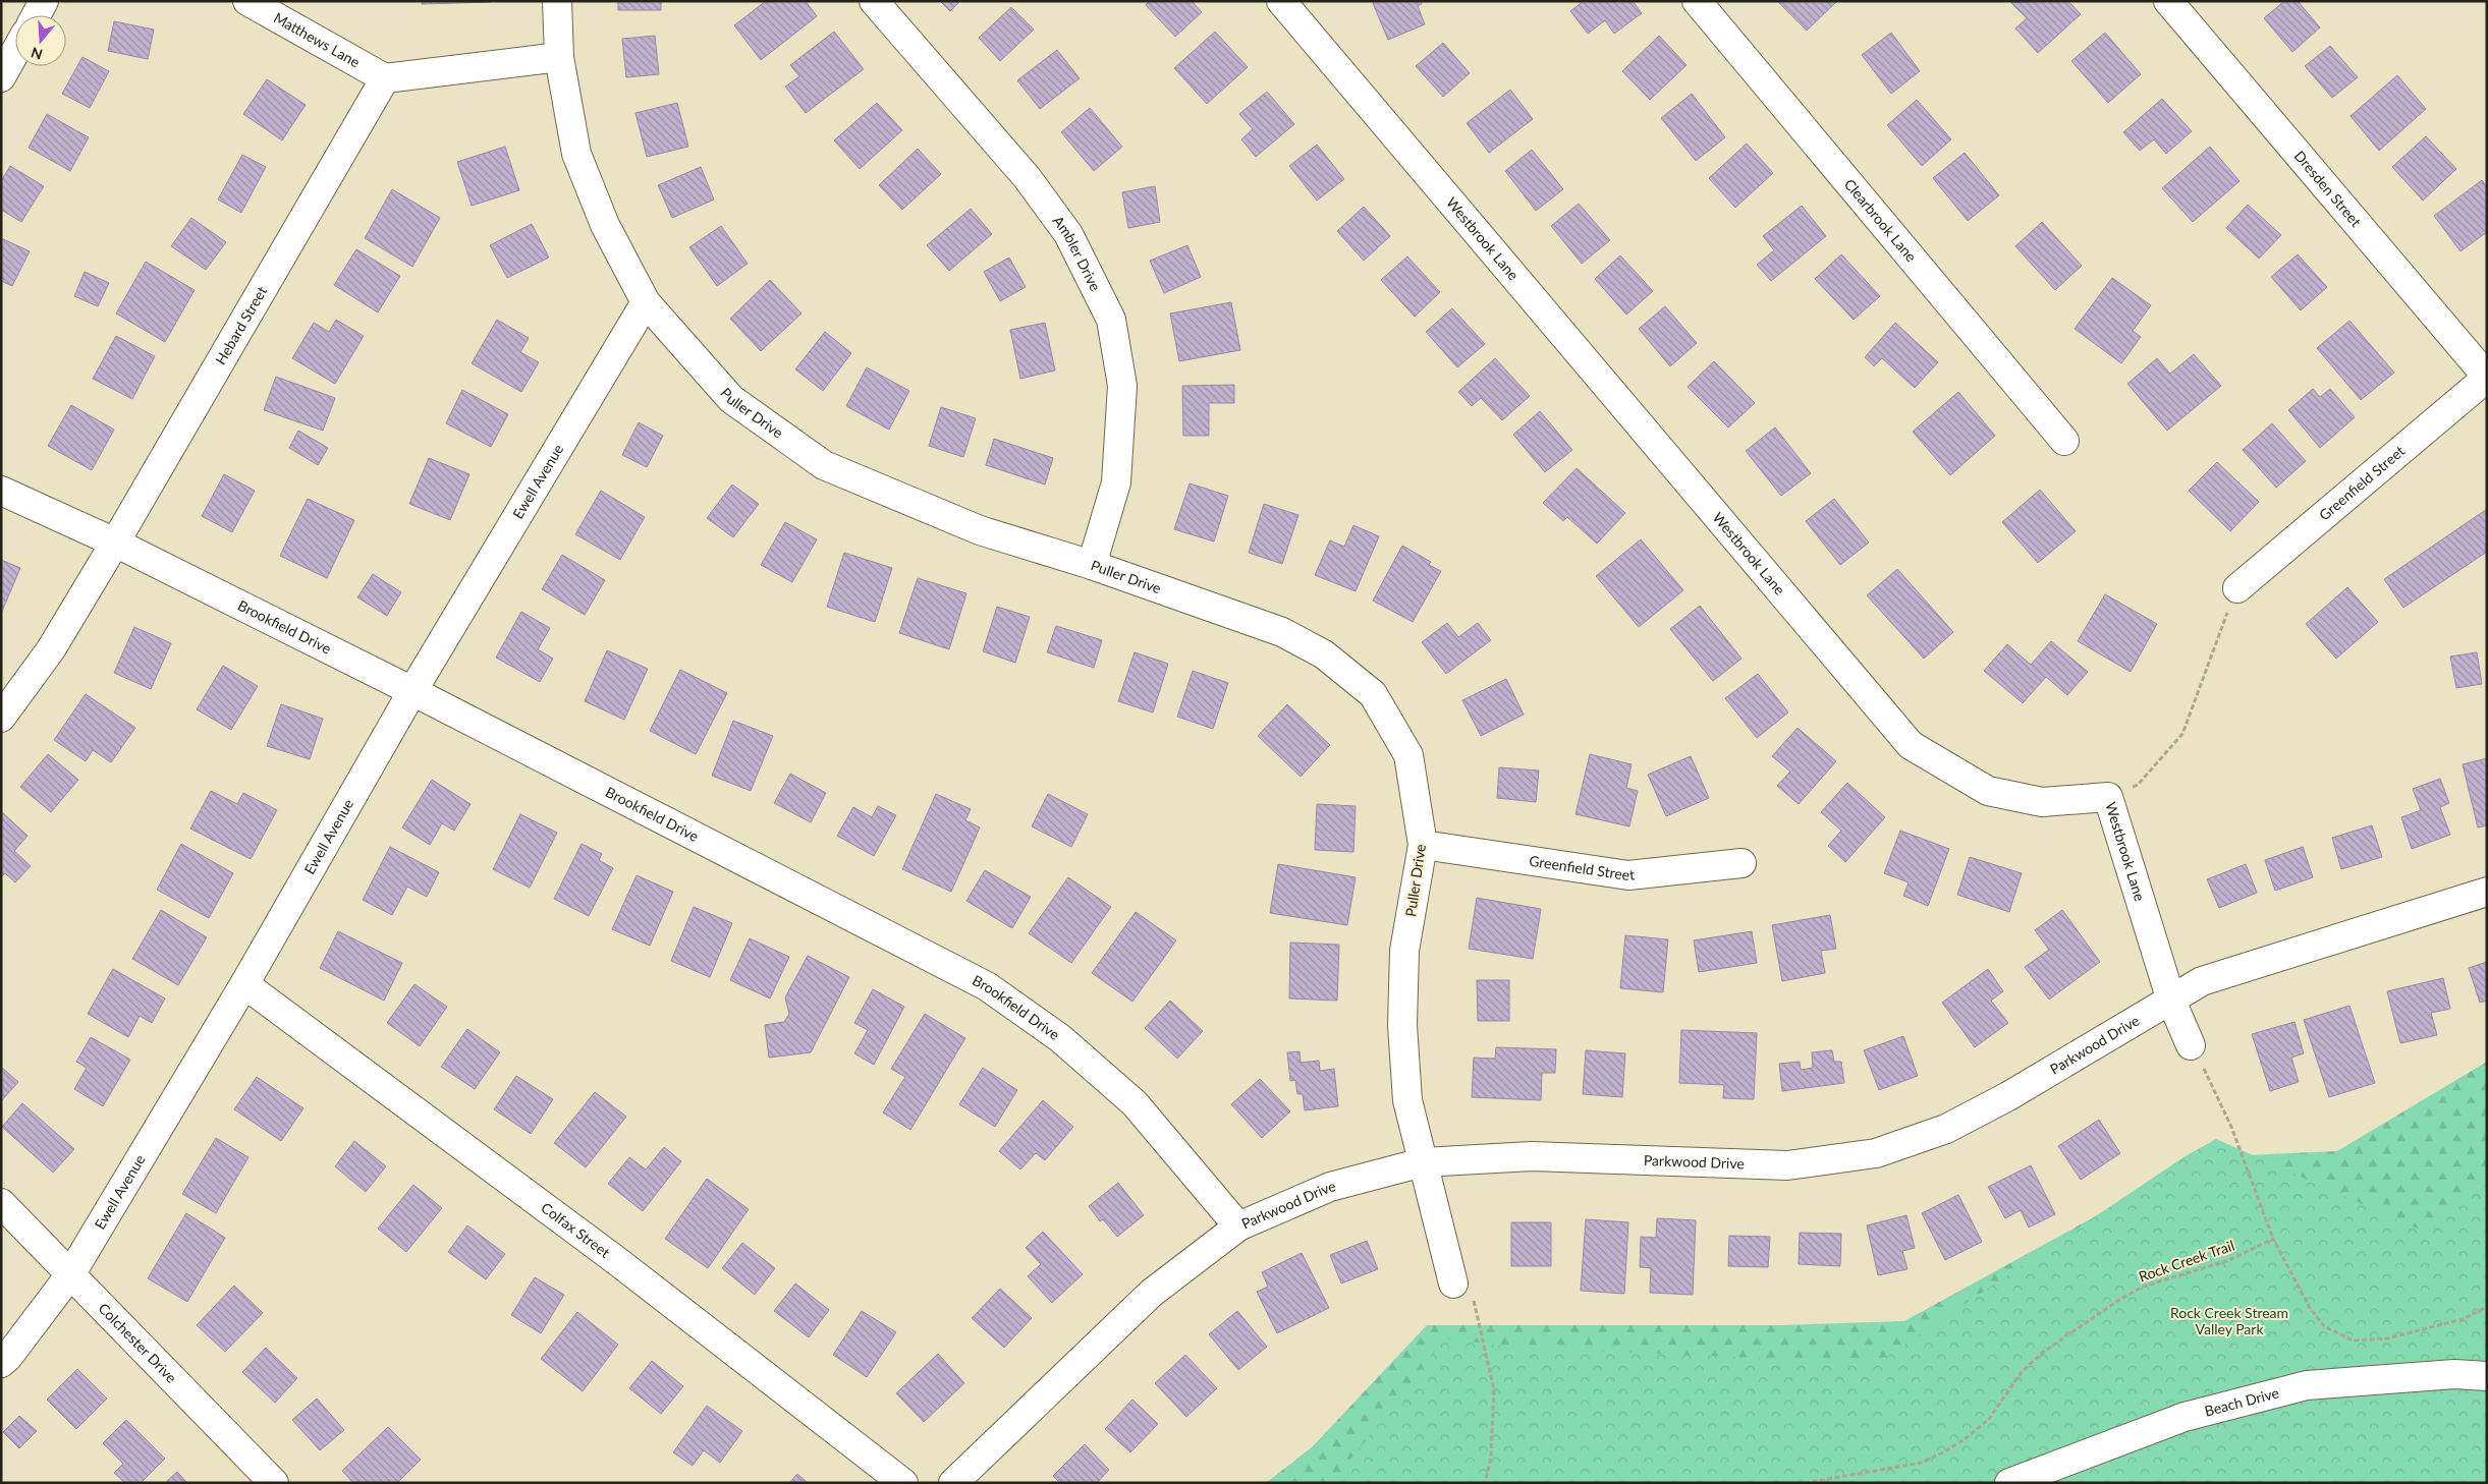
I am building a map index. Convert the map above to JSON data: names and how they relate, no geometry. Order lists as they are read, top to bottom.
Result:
{
  "streets": {
    "street": [
      "Matthews Lane",
      "Dresden Street",
      "Clearbrook Lane",
      "Westbrook Lane",
      "Ambler Drive",
      "Hebard Street",
      "Puller Drive",
      "Ewell Avenue",
      "Greenfield Street",
      "Brookfield Drive",
      "Parkwood Drive",
      "Colfax Street",
      "Colchester Drive",
      "Beach Drive"
    ],
    "path": ["Rock Creek Trail"]
  },
  "crossings": [
    ["Matthews Lane", "Hebard Street"],
    ["Dresden Street", "Greenfield Street"],
    ["Westbrook Lane", "Parkwood Drive"],
    ["Ambler Drive", "Puller Drive"],
    ["Hebard Street", "Brookfield Drive"],
    ["Puller Drive", "Ewell Avenue"],
    ["Puller Drive", "Greenfield Street"],
    ["Puller Drive", "Parkwood Drive"],
    ["Ewell Avenue", "Brookfield Drive"],
    ["Ewell Avenue", "Colfax Street"],
    ["Ewell Avenue", "Colchester Drive"],
    ["Brookfield Drive", "Parkwood Drive"]
  ],
  "parks": ["Rock Creek Stream Valley Park"],
  "north": "bottom"
}
